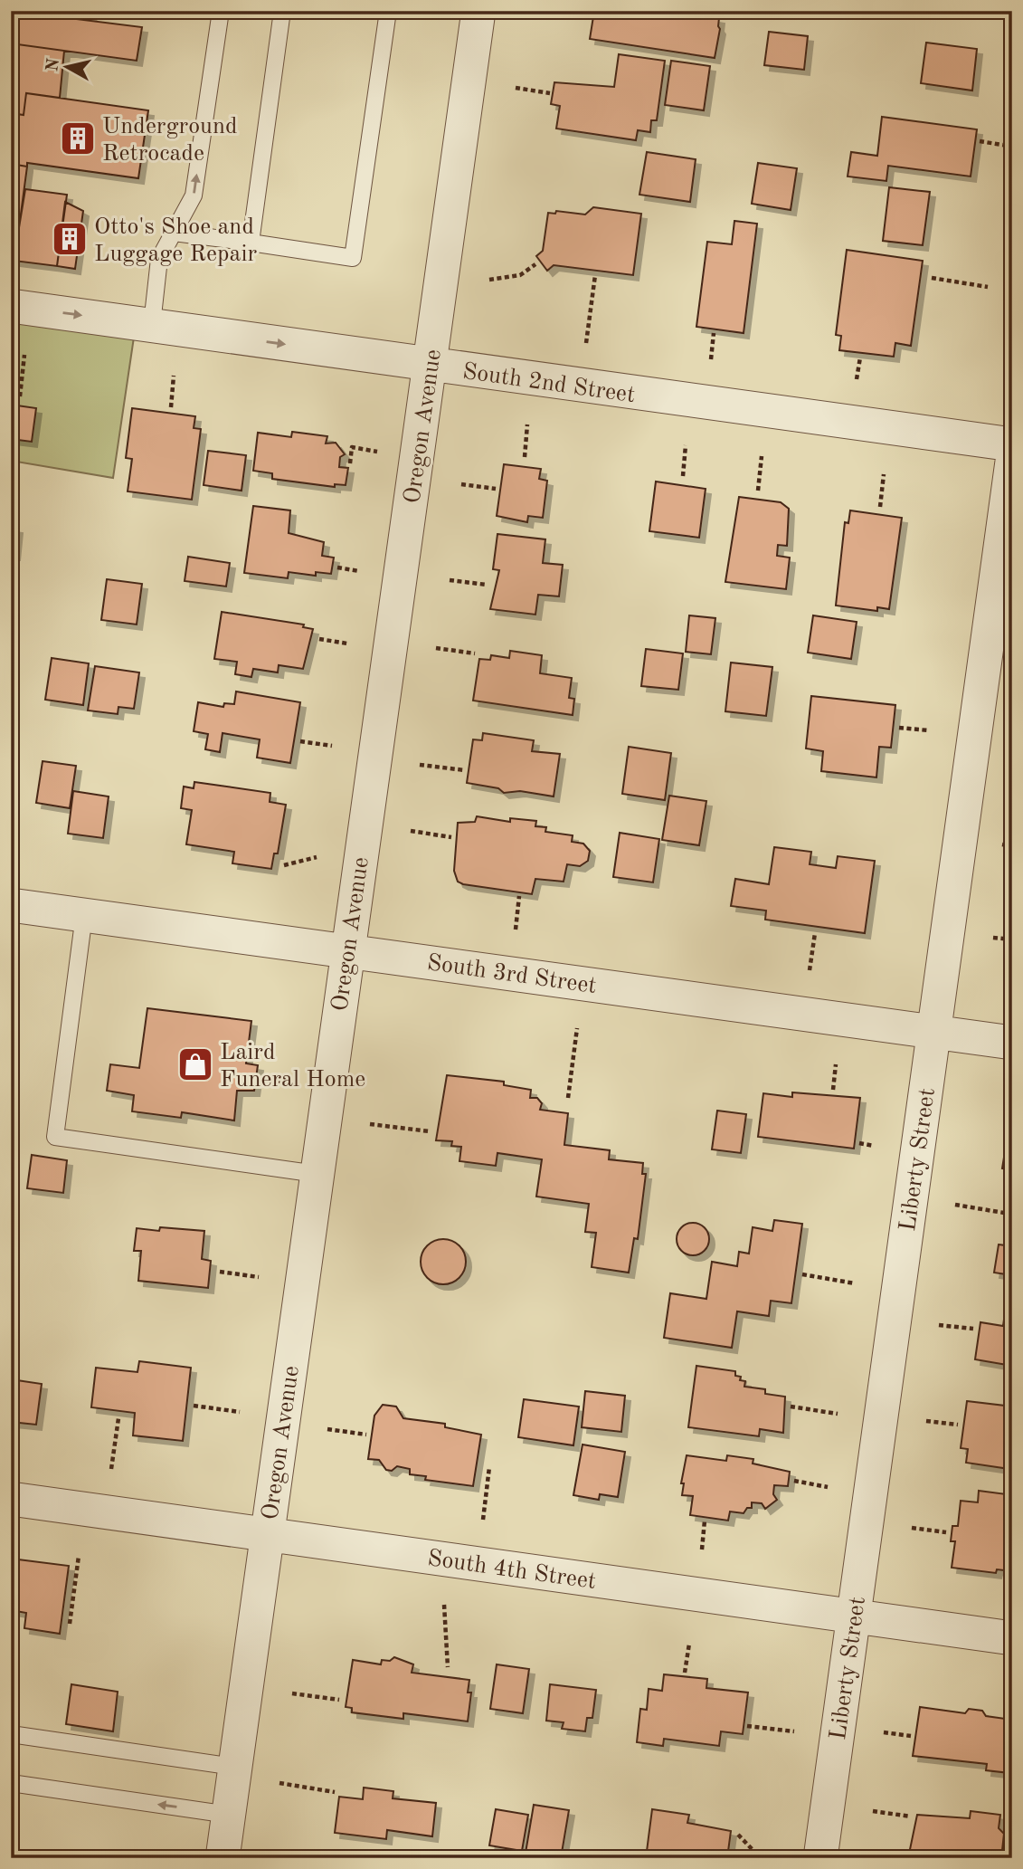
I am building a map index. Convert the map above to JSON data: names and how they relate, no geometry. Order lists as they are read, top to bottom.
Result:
{
  "streets": {
    "street": [
      "South 2nd Street",
      "Oregon Avenue",
      "South 3rd Street",
      "Liberty Street",
      "South 4th Street"
    ]
  },
  "crossings": [
    ["South 2nd Street", "Oregon Avenue"],
    ["Oregon Avenue", "South 3rd Street"],
    ["Oregon Avenue", "South 4th Street"],
    ["South 3rd Street", "Liberty Street"],
    ["Liberty Street", "South 4th Street"]
  ],
  "one_way": ["South 2nd Street"],
  "places": {
    "building": ["Underground Retrocade", "Otto's Shoe and Luggage Repair"],
    "shop": ["Laird Funeral Home"]
  },
  "north": "left"
}
